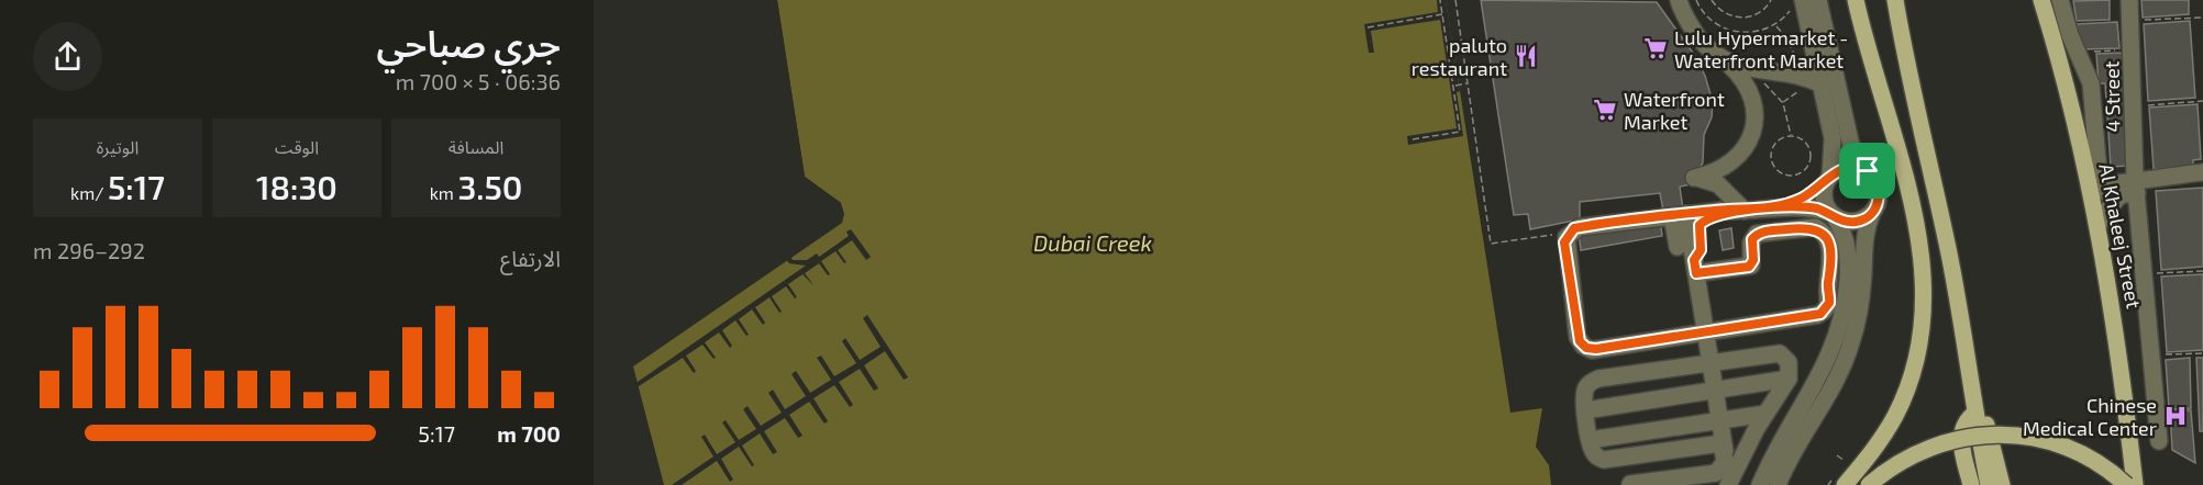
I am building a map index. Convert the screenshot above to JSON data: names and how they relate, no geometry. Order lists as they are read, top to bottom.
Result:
{
  "streets": {
    "main road": ["Al Khaleej Street"],
    "street": ["4 Street"]
  },
  "water": ["Dubai Creek"],
  "places": {
    "supermarket": ["Lulu Hypermarket - Waterfront Market", "Waterfront Market"],
    "restaurant": ["paluto restaurant"],
    "hospital": ["Chinese Medical Center"]
  },
  "page": {
    "heading": ["جري صباحي", "06:36 · 5 × 700 m"],
    "stats": [
      ["المسافة", "3.50 km"],
      ["الوقت", "18:30"],
      ["الوتيرة", "5:17 /km"]
    ],
    "chart": ["الارتفاع", "292–296 m"],
    "list": [
      {
        "name": "700 m",
        "note": "5:17"
      }
    ]
  }
}
